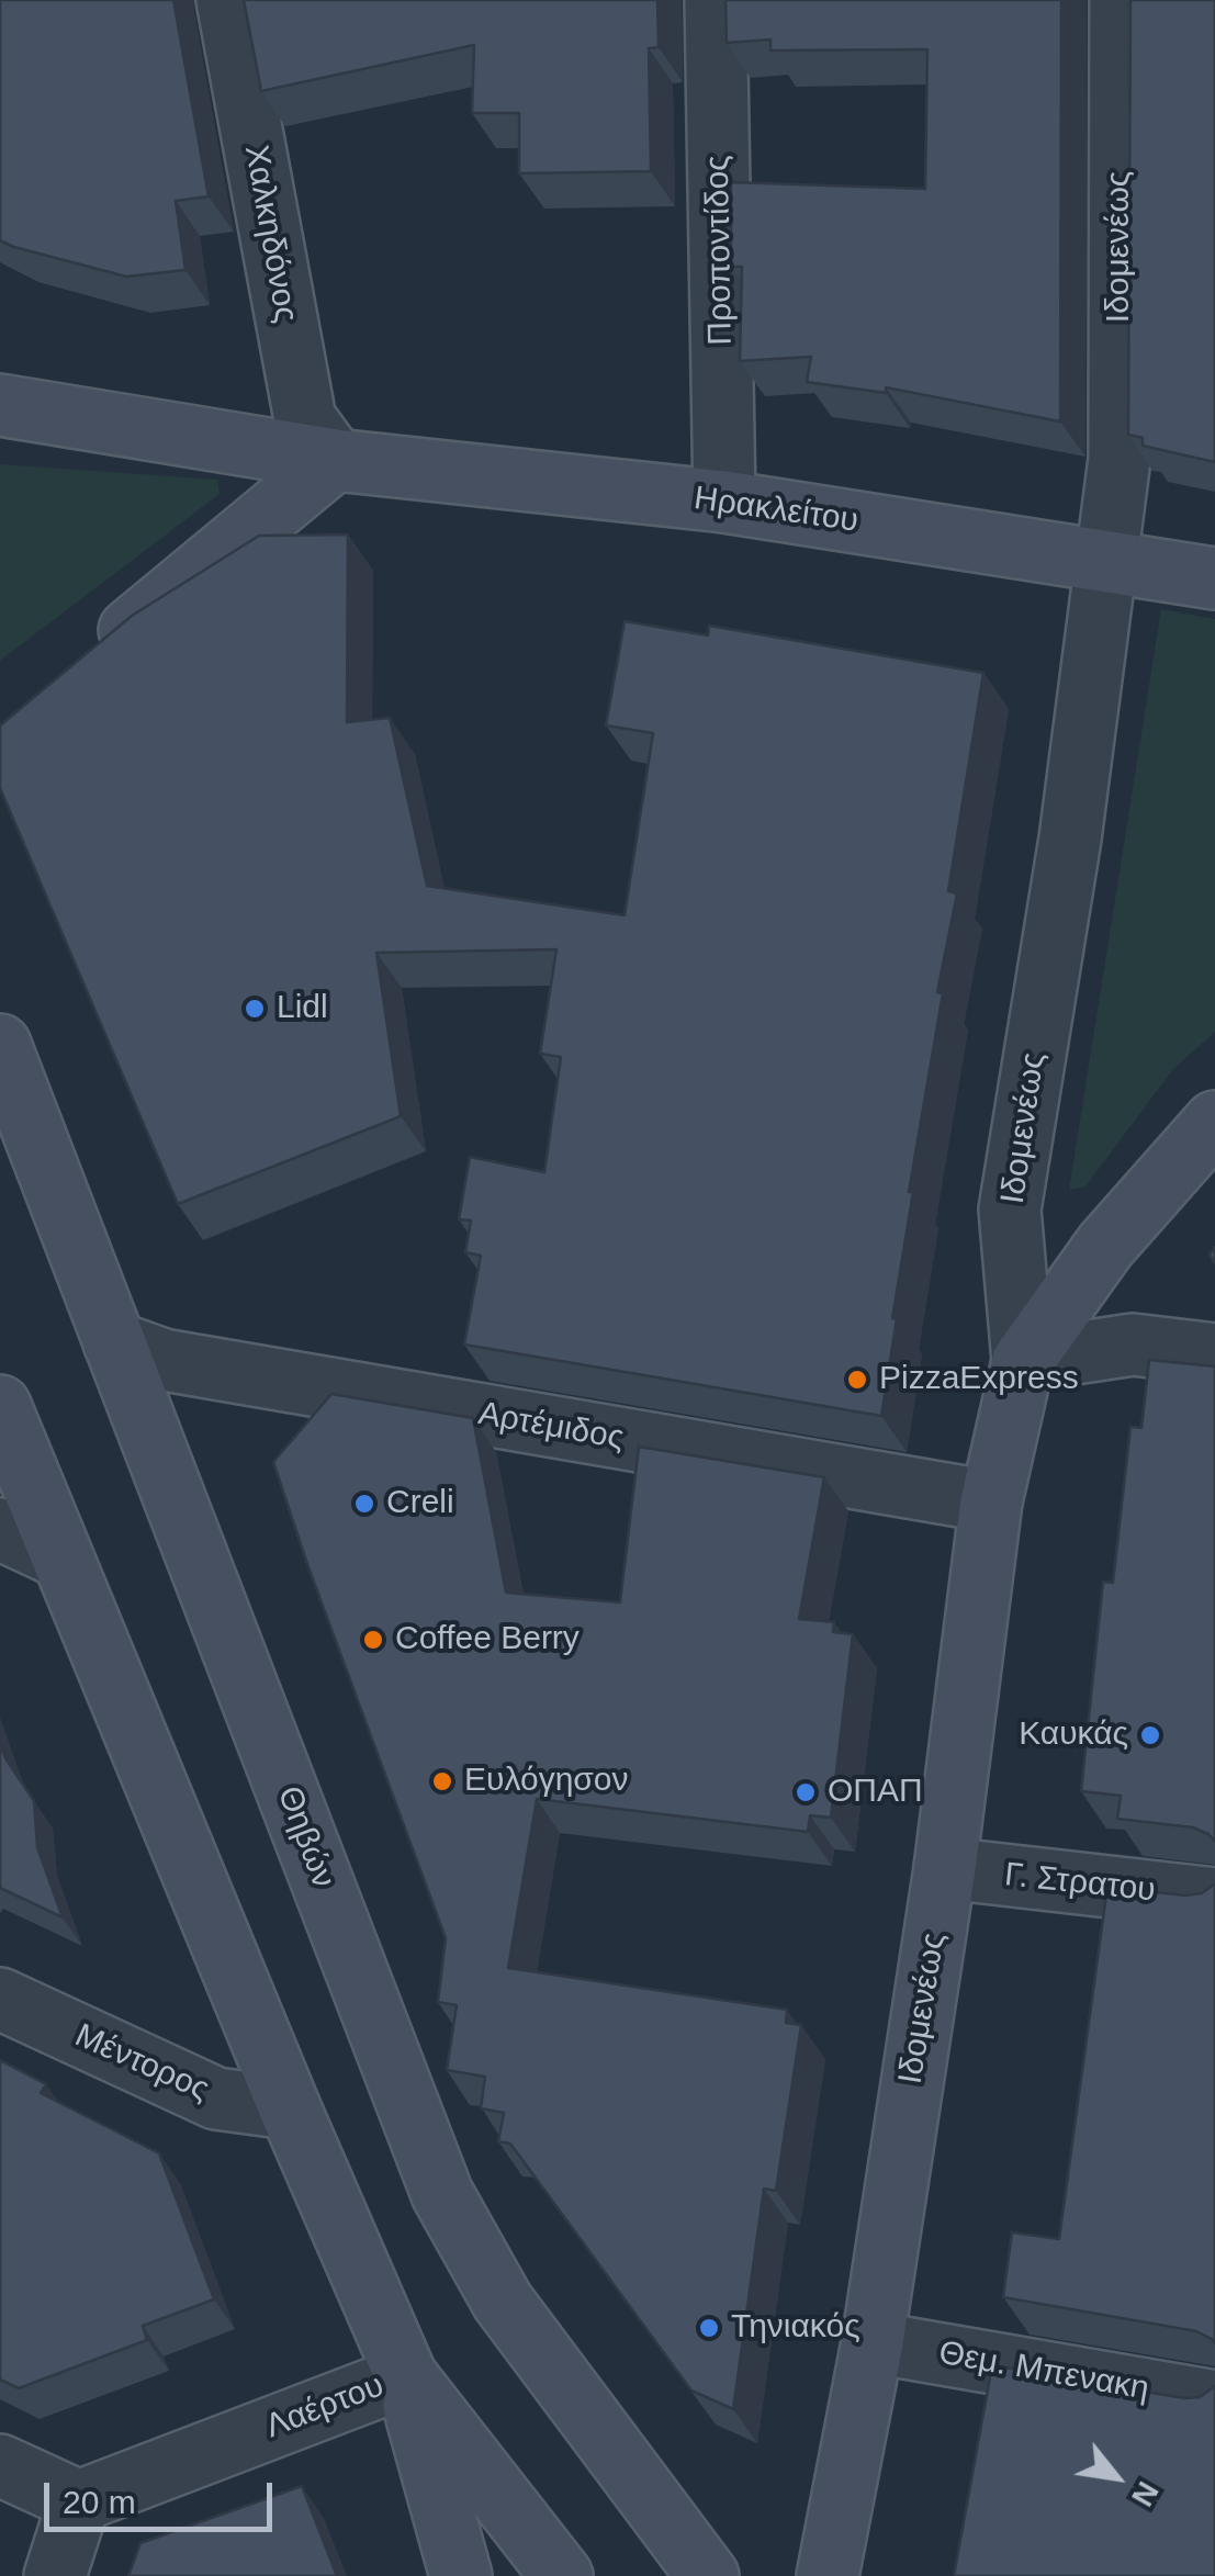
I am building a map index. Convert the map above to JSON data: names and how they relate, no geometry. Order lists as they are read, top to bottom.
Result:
{
  "streets": {
    "main road": ["Ιδομενέως", "Ηρακλείτου", "Θηβών"],
    "street": [
      "Χαλκηδόνος",
      "Προποντίδος",
      "Αρτέμιδος",
      "Γ. Στρατου",
      "Μέντορος",
      "Θεμ. Μπενακη",
      "Λαέρτου"
    ]
  },
  "crossings": [
    ["Χαλκηδόνος", "Ηρακλείτου"],
    ["Ιδομενέως", "Ηρακλείτου"],
    ["Ιδομενέως", "Αρτέμιδος"],
    ["Ιδομενέως", "Γ. Στρατου"],
    ["Ιδομενέως", "Θεμ. Μπενακη"],
    ["Προποντίδος", "Ηρακλείτου"],
    ["Αρτέμιδος", "Θηβών"]
  ],
  "places": [
    "Lidl",
    "PizzaExpress",
    "Creli",
    "Coffee Berry",
    "Καυκάς",
    "Ευλόγησον",
    "ΟΠΑΠ",
    "Τηνιακός"
  ],
  "scale_bar": "20 m",
  "north": "bottom right"
}
